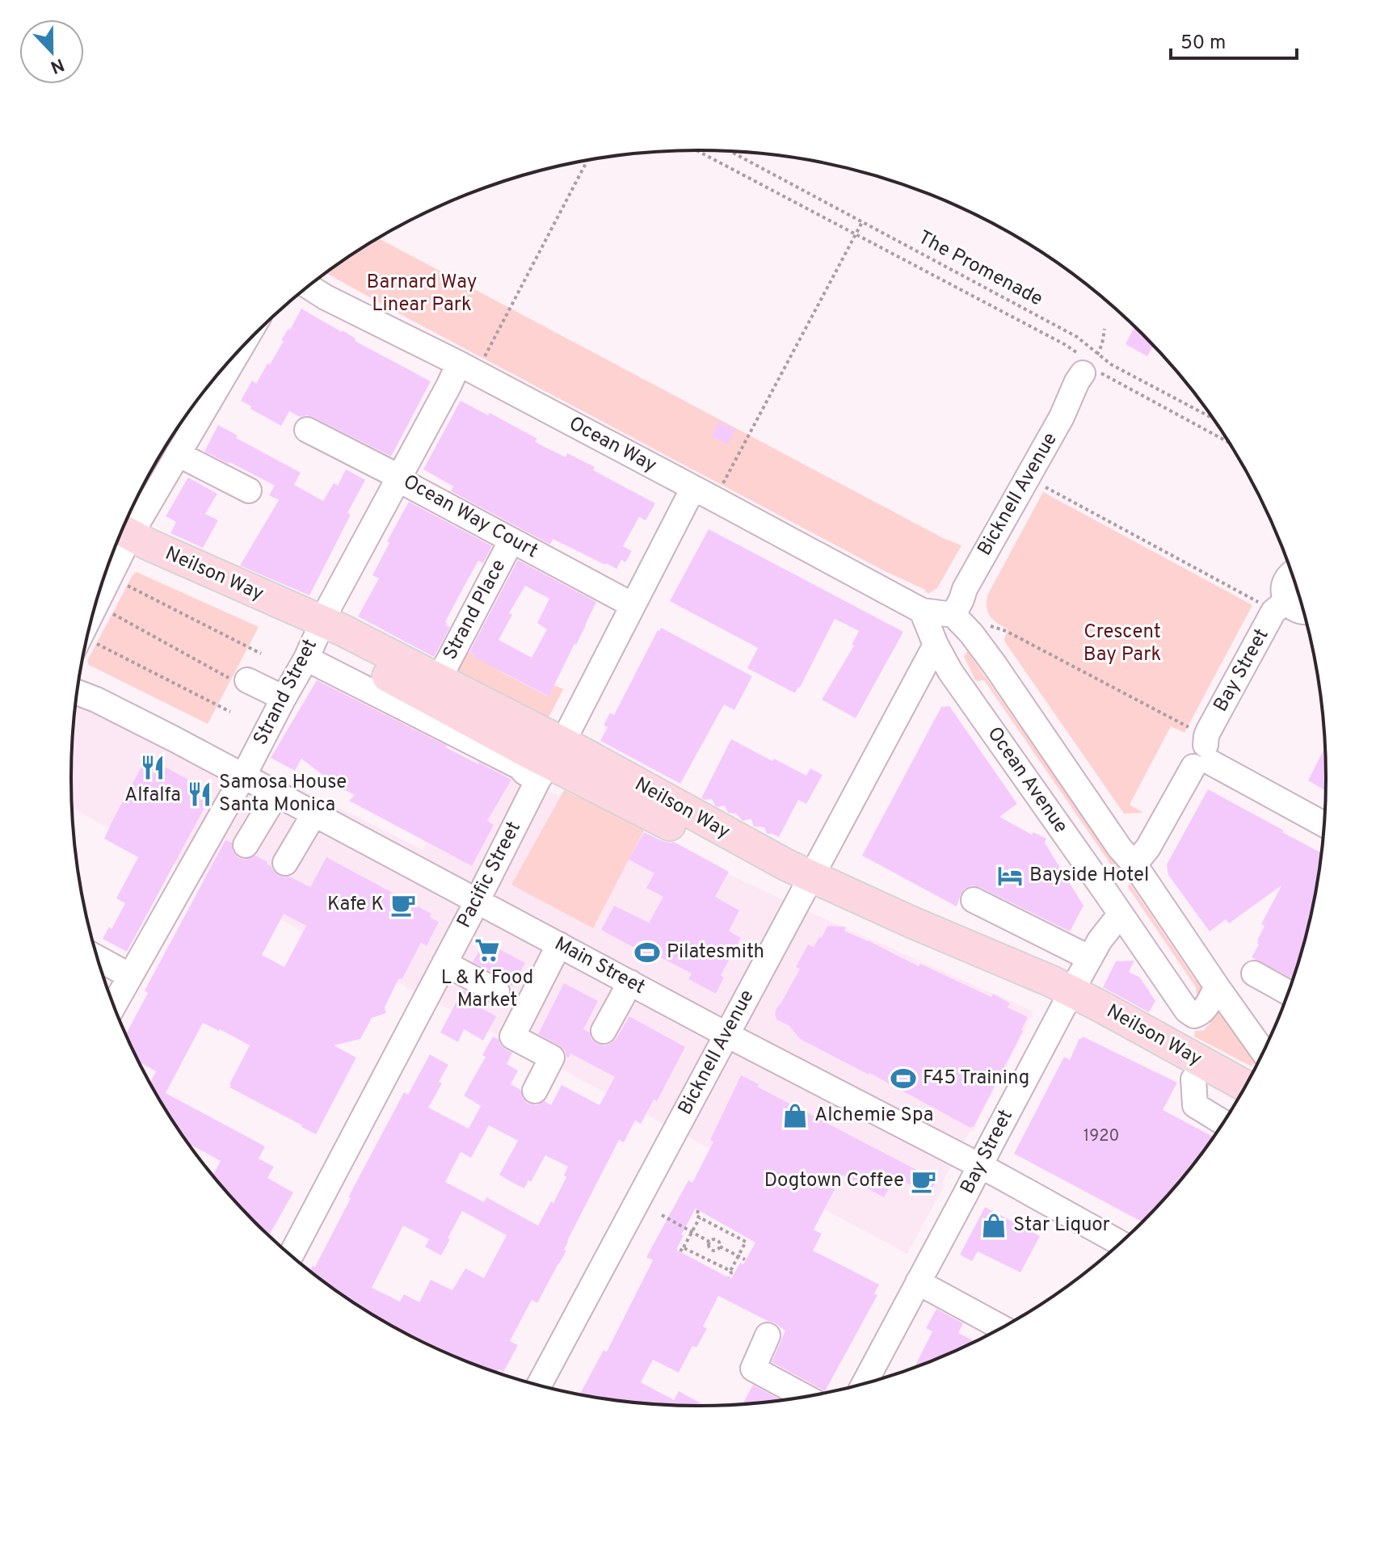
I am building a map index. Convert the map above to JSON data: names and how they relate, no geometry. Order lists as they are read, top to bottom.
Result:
{
  "streets": {
    "main road": ["Neilson Way"],
    "street": [
      "Ocean Way",
      "Bicknell Avenue",
      "Ocean Way Court",
      "Strand Place",
      "Bay Street",
      "Strand Street",
      "Ocean Avenue",
      "Pacific Street",
      "Main Street"
    ],
    "path": ["The Promenade"]
  },
  "crossings": [
    ["The Promenade", "Bicknell Avenue"],
    ["Ocean Way", "Bicknell Avenue"],
    ["Ocean Way", "Strand Street"],
    ["Ocean Way", "Ocean Avenue"],
    ["Ocean Way", "Pacific Street"],
    ["Bicknell Avenue", "Neilson Way"],
    ["Bicknell Avenue", "Ocean Avenue"],
    ["Bicknell Avenue", "Main Street"],
    ["Ocean Way Court", "Strand Place"],
    ["Ocean Way Court", "Strand Street"],
    ["Ocean Way Court", "Pacific Street"],
    ["Neilson Way", "Strand Place"],
    ["Neilson Way", "Bay Street"],
    ["Neilson Way", "Strand Street"],
    ["Neilson Way", "Pacific Street"],
    ["Bay Street", "Ocean Avenue"],
    ["Bay Street", "Main Street"],
    ["Strand Street", "Main Street"],
    ["Pacific Street", "Main Street"]
  ],
  "parks": ["Barnard Way Linear Park", "Crescent Bay Park"],
  "places": {
    "restaurant": ["Alfalfa", "Samosa House Santa Monica"],
    "hotel": ["Bayside Hotel"],
    "cafe": ["Kafe K", "Dogtown Coffee"],
    "supermarket": ["L & K Food Market"],
    "sports": ["Pilatesmith", "F45 Training"],
    "shop": ["Alchemie Spa", "Star Liquor"]
  },
  "house_numbers": ["1920"],
  "scale_bar": "50 m",
  "north": "bottom"
}
